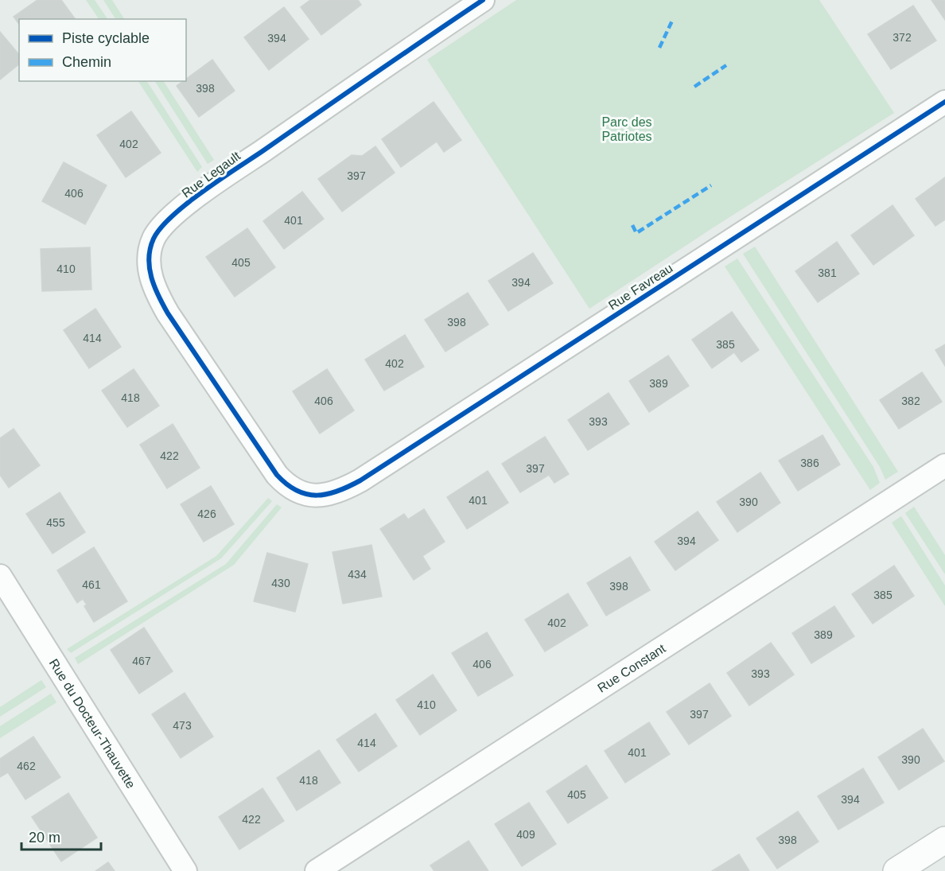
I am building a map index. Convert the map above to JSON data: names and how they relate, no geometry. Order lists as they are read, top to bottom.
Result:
{
  "streets": {
    "street": [
      "Rue Legault",
      "Rue Favreau",
      "Rue Constant",
      "Rue du Docteur-Thauvette"
    ]
  },
  "crossings": [
    ["Rue Legault", "Rue Favreau"]
  ],
  "parks": ["Parc des Patriotes"],
  "house_numbers": [
    "372",
    "394",
    "398",
    "402",
    "397",
    "406",
    "401",
    "405",
    "410",
    "381",
    "394",
    "398",
    "414",
    "385",
    "402",
    "389",
    "418",
    "406",
    "382",
    "393",
    "422",
    "386",
    "397",
    "401",
    "390",
    "426",
    "455",
    "394",
    "434",
    "430",
    "461",
    "398",
    "385",
    "402",
    "389",
    "467",
    "406",
    "393",
    "410",
    "397",
    "473",
    "414",
    "401",
    "390",
    "462",
    "418",
    "405",
    "394",
    "422",
    "409",
    "398"
  ],
  "legend": ["Piste cyclable", "Chemin"],
  "scale_bar": "20 m"
}
